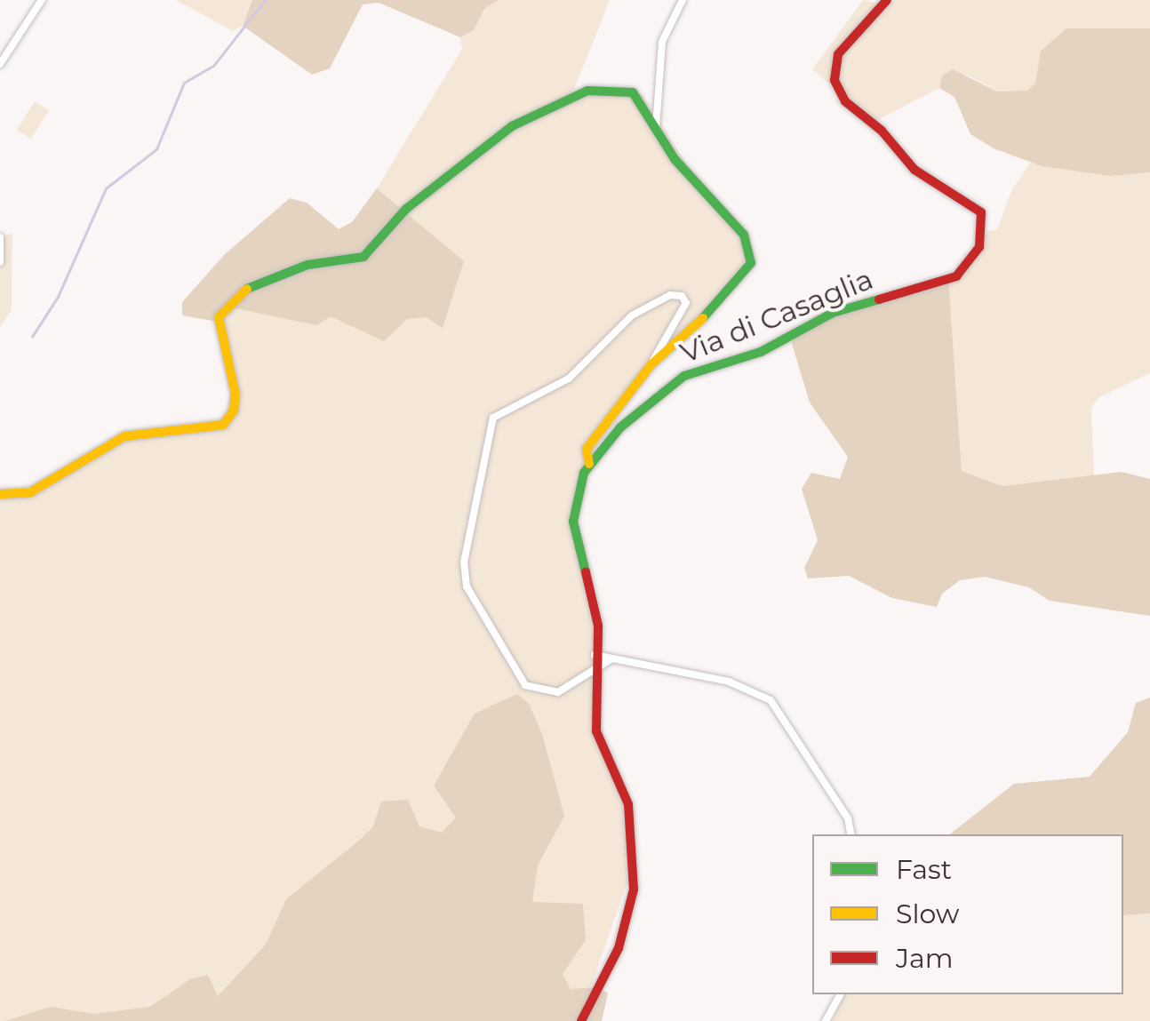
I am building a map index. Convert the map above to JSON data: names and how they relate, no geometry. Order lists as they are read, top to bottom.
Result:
{
  "streets": {
    "street": ["Via di Casaglia"]
  },
  "legend": ["Fast", "Slow", "Jam"]
}
